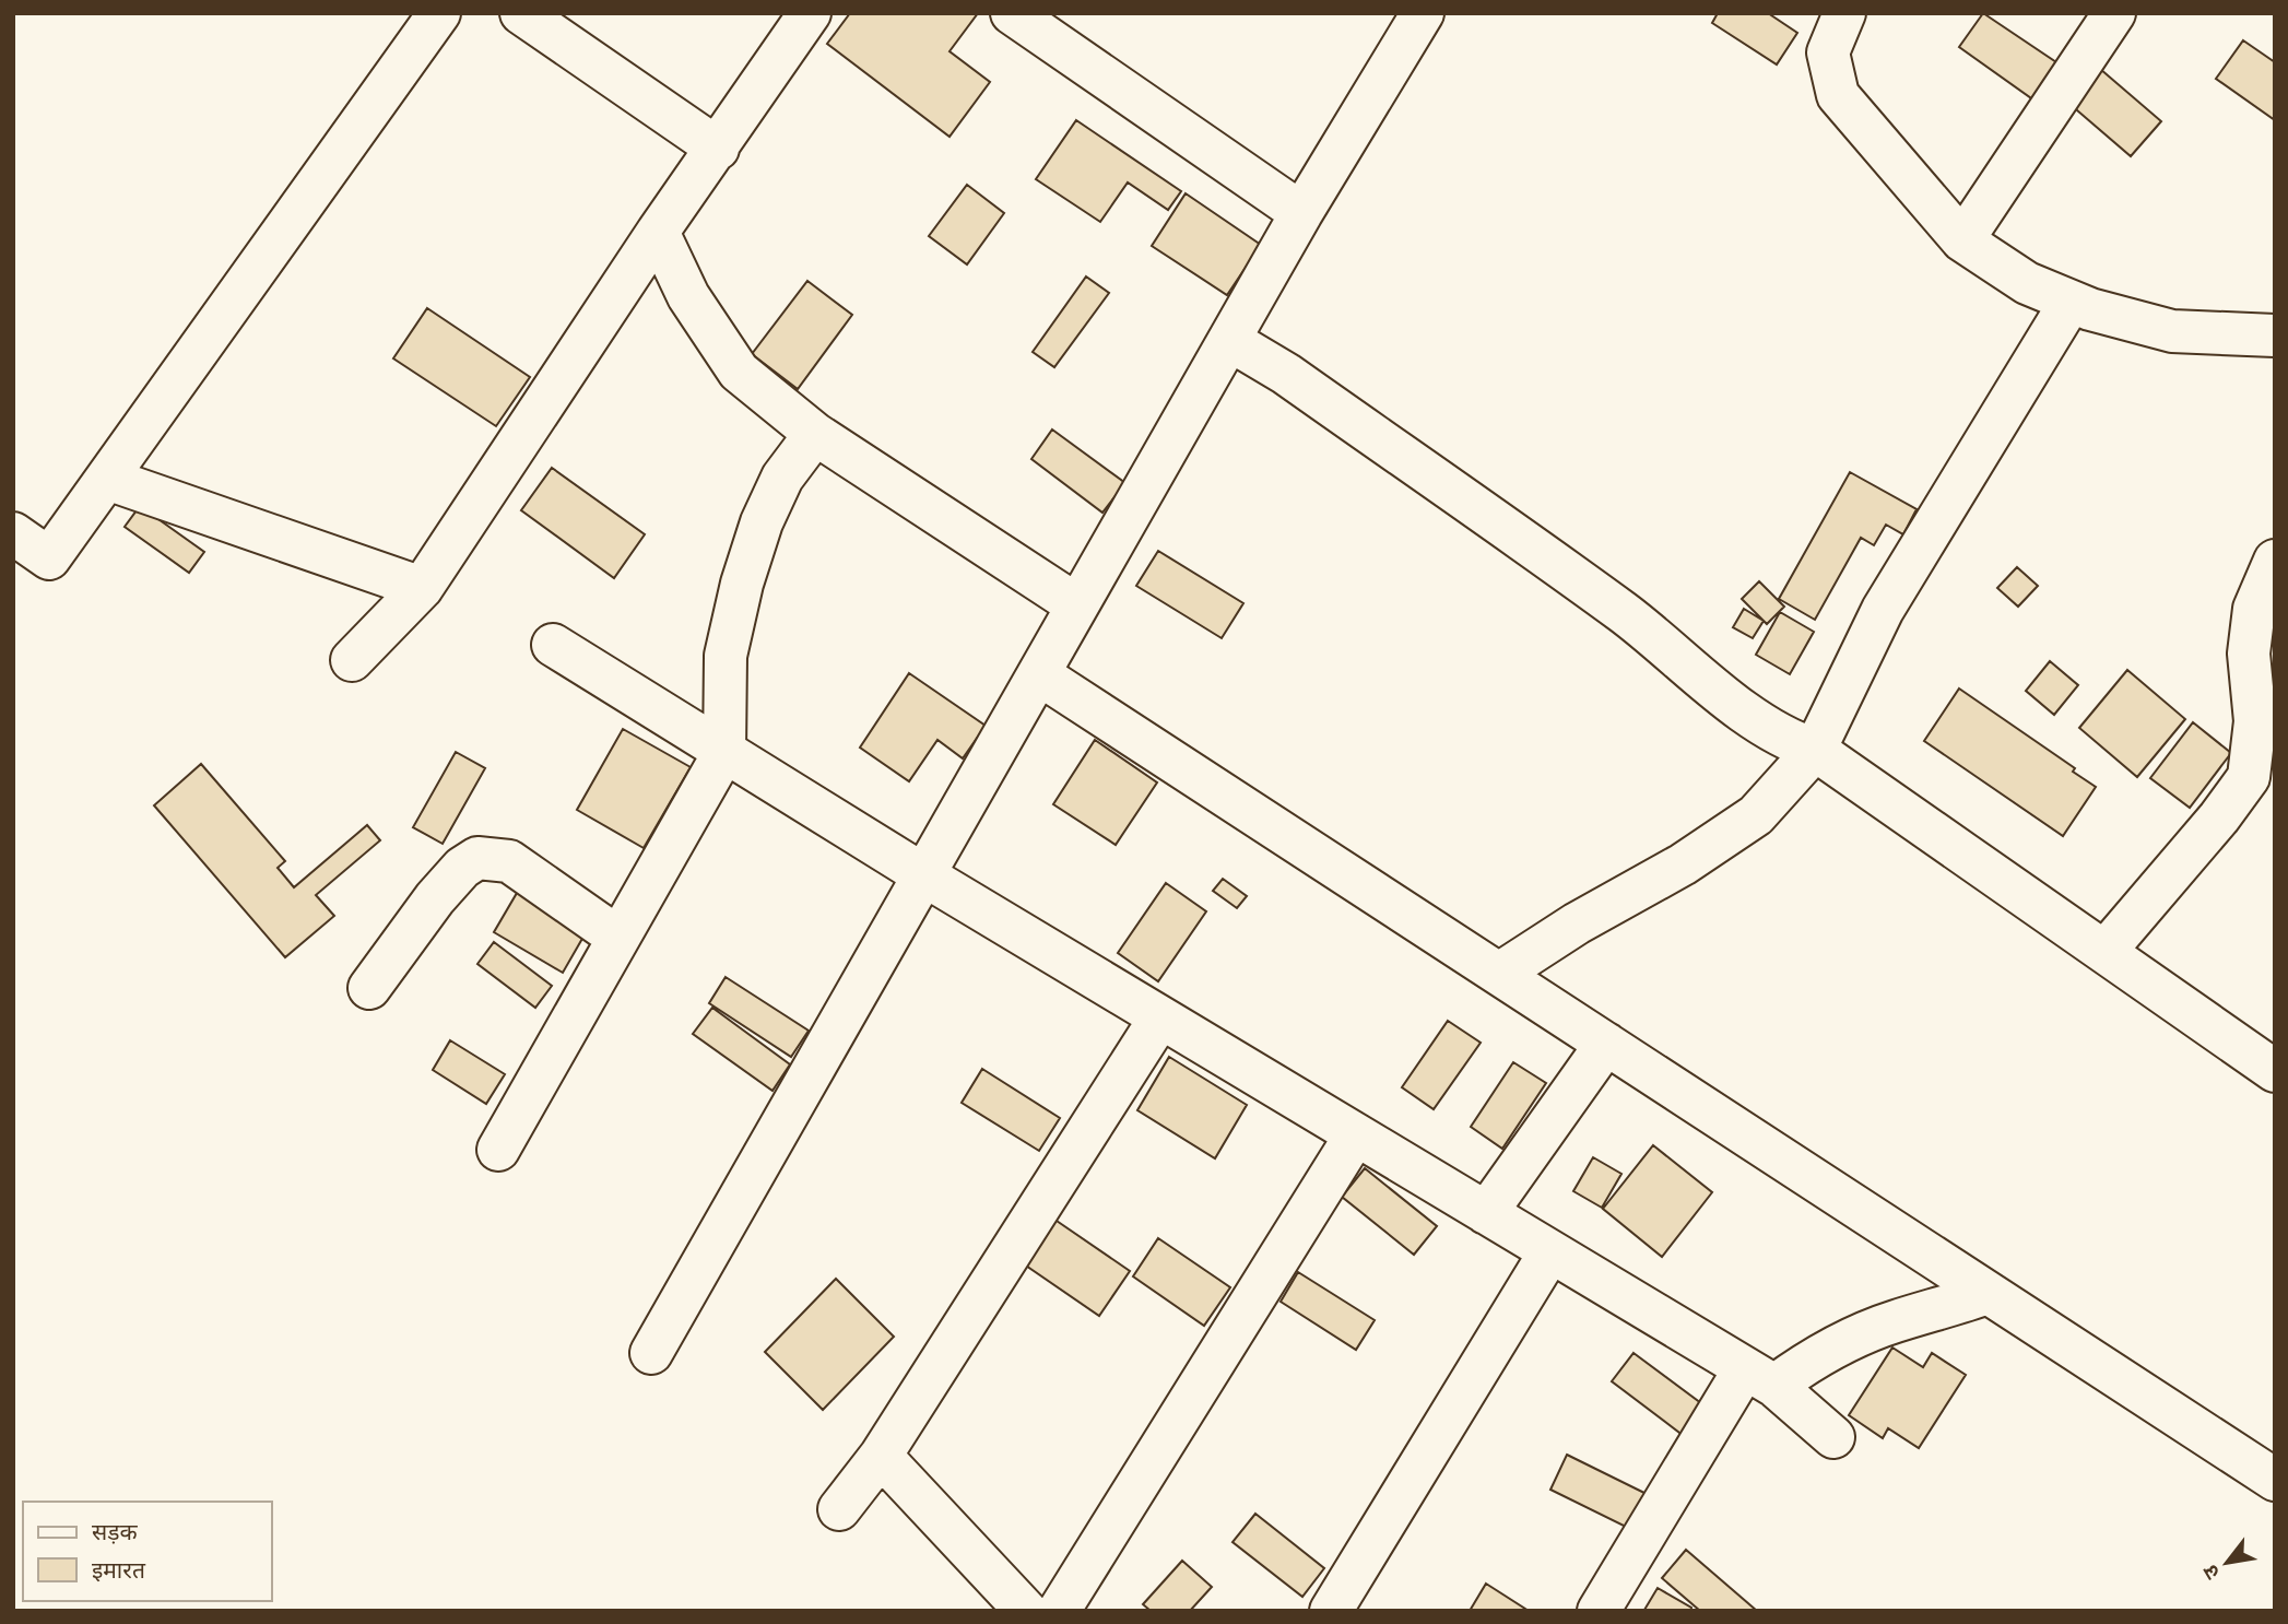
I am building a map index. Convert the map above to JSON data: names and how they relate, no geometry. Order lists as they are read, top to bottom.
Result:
{
  "legend": ["सड़क", "इमारत"],
  "north": "bottom left"
}
